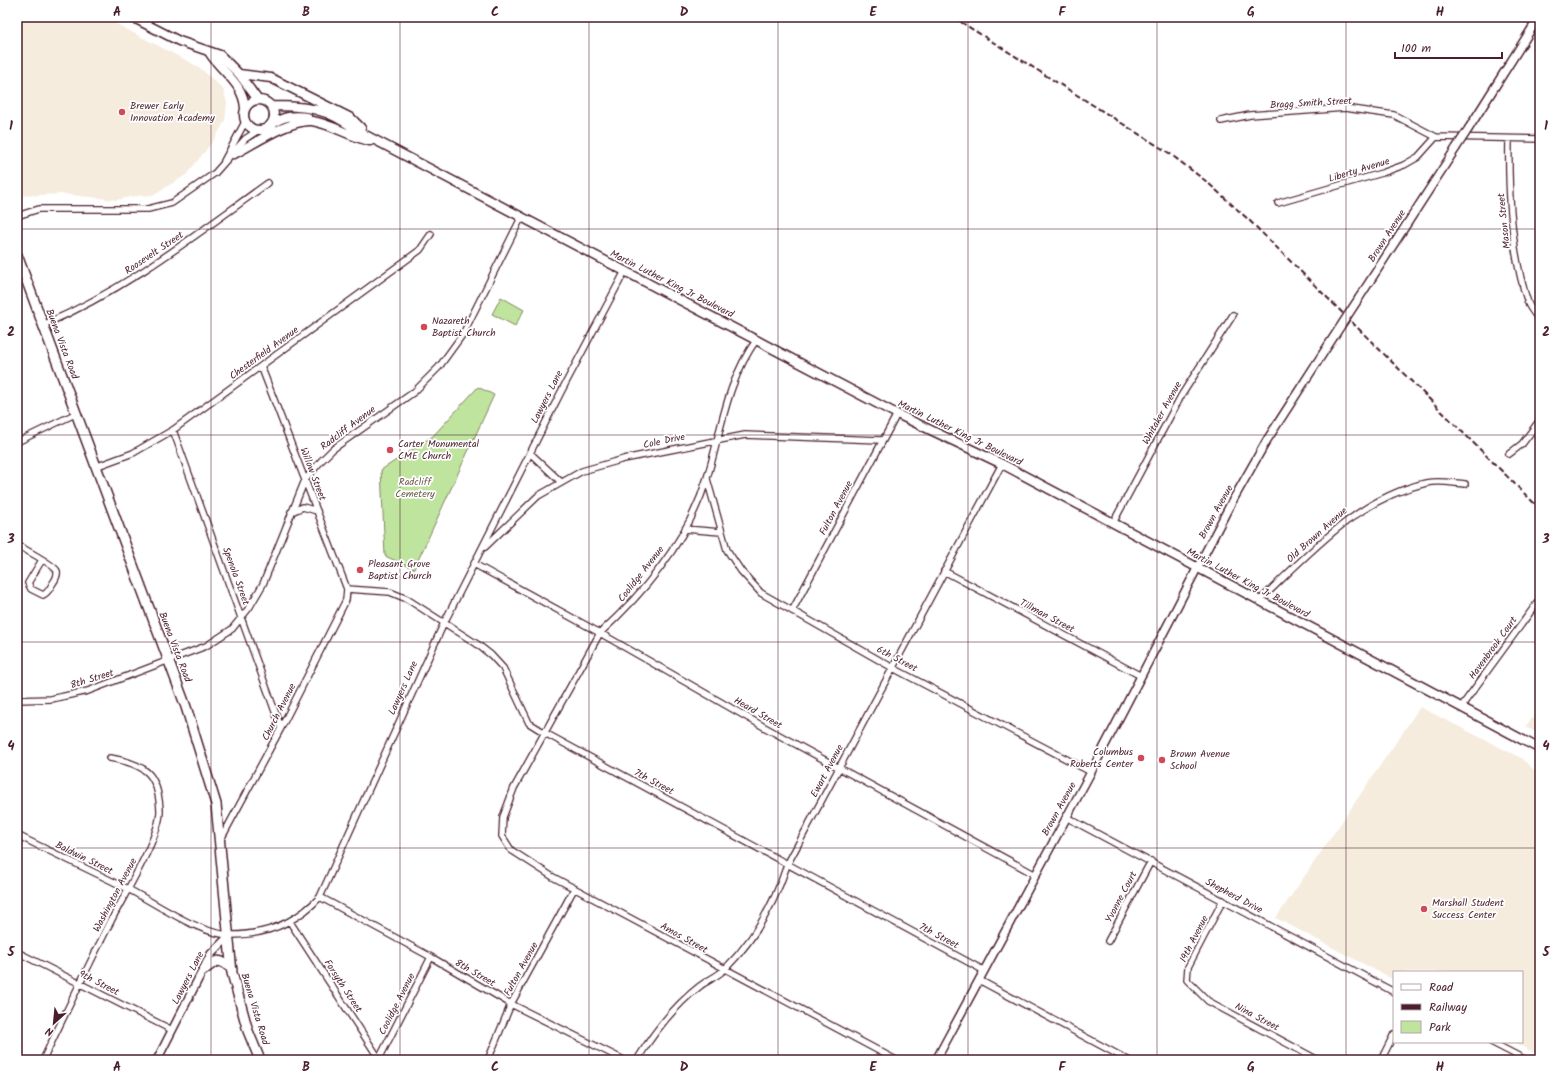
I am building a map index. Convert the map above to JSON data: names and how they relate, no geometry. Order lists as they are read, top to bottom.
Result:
{
  "streets": {
    "main road": ["Martin Luther King Jr Boulevard", "Buena Vista Road"],
    "street": [
      "Bragg Smith Street",
      "Liberty Avenue",
      "Mason Street",
      "Brown Avenue",
      "Roosevelt Street",
      "Chesterfield Avenue",
      "Lawyers Lane",
      "Whitaker Avenue",
      "Radcliff Avenue",
      "Cole Drive",
      "Willow Street",
      "Fulton Avenue",
      "Old Brown Avenue",
      "Coolidge Avenue",
      "Spenola Street",
      "Tillman Street",
      "Havenbrook Court",
      "6th Street",
      "8th Street",
      "Church Avenue",
      "Heard Street",
      "Ewart Avenue",
      "7th Street",
      "Baldwin Street",
      "Washington Avenue",
      "Shepherd Drive",
      "Yvonne Court",
      "Amos Street",
      "19th Avenue",
      "9th Street",
      "Forsyth Street",
      "Nina Street"
    ]
  },
  "crossings": [
    ["Bragg Smith Street", "Liberty Avenue"],
    ["Bragg Smith Street", "Mason Street"],
    ["Brown Avenue", "Martin Luther King Jr Boulevard"],
    ["Brown Avenue", "Tillman Street"],
    ["Brown Avenue", "6th Street"],
    ["Brown Avenue", "Heard Street"],
    ["Brown Avenue", "7th Street"],
    ["Brown Avenue", "Shepherd Drive"],
    ["Roosevelt Street", "Buena Vista Road"],
    ["Martin Luther King Jr Boulevard", "Lawyers Lane"],
    ["Martin Luther King Jr Boulevard", "Whitaker Avenue"],
    ["Martin Luther King Jr Boulevard", "Radcliff Avenue"],
    ["Martin Luther King Jr Boulevard", "Fulton Avenue"],
    ["Martin Luther King Jr Boulevard", "Old Brown Avenue"],
    ["Martin Luther King Jr Boulevard", "Coolidge Avenue"],
    ["Martin Luther King Jr Boulevard", "Havenbrook Court"],
    ["Martin Luther King Jr Boulevard", "Ewart Avenue"],
    ["Buena Vista Road", "Chesterfield Avenue"],
    ["Buena Vista Road", "Lawyers Lane"],
    ["Buena Vista Road", "Radcliff Avenue"],
    ["Buena Vista Road", "8th Street"],
    ["Buena Vista Road", "Church Avenue"],
    ["Buena Vista Road", "Baldwin Street"],
    ["Chesterfield Avenue", "Willow Street"],
    ["Chesterfield Avenue", "Spenola Street"],
    ["Lawyers Lane", "Cole Drive"],
    ["Lawyers Lane", "8th Street"],
    ["Lawyers Lane", "Heard Street"],
    ["Lawyers Lane", "7th Street"],
    ["Lawyers Lane", "Baldwin Street"],
    ["Lawyers Lane", "9th Street"],
    ["Lawyers Lane", "Forsyth Street"],
    ["Radcliff Avenue", "Willow Street"],
    ["Radcliff Avenue", "Spenola Street"],
    ["Radcliff Avenue", "8th Street"],
    ["Cole Drive", "Fulton Avenue"],
    ["Cole Drive", "Coolidge Avenue"],
    ["Willow Street", "Church Avenue"],
    ["Willow Street", "7th Street"],
    ["Fulton Avenue", "6th Street"],
    ["Fulton Avenue", "8th Street"],
    ["Fulton Avenue", "Amos Street"],
    ["Coolidge Avenue", "6th Street"],
    ["Coolidge Avenue", "8th Street"],
    ["Coolidge Avenue", "Heard Street"],
    ["Coolidge Avenue", "7th Street"],
    ["Coolidge Avenue", "Amos Street"],
    ["Coolidge Avenue", "Forsyth Street"],
    ["Spenola Street", "Church Avenue"],
    ["Tillman Street", "Ewart Avenue"],
    ["6th Street", "Ewart Avenue"],
    ["Church Avenue", "7th Street"],
    ["Heard Street", "Ewart Avenue"],
    ["Ewart Avenue", "7th Street"],
    ["Ewart Avenue", "Amos Street"],
    ["Baldwin Street", "Washington Avenue"],
    ["Washington Avenue", "9th Street"],
    ["Shepherd Drive", "Yvonne Court"],
    ["Shepherd Drive", "19th Avenue"],
    ["19th Avenue", "Nina Street"]
  ],
  "parks": ["Radcliff Cemetery"],
  "places": [
    "Brewer Early Innovation Academy",
    "Nazareth Baptist Church",
    "Carter Monumental CME Church",
    "Pleasant Grove Baptist Church",
    "Columbus Roberts Center",
    "Brown Avenue School",
    "Marshall Student Success Center"
  ],
  "legend": ["Road", "Railway", "Park"],
  "scale_bar": "100 m",
  "north": "bottom left",
  "grid": {
    "columns": [
      "A",
      "B",
      "C",
      "D",
      "E",
      "F",
      "G",
      "H"
    ],
    "rows": [
      "1",
      "2",
      "3",
      "4",
      "5"
    ]
  }
}
